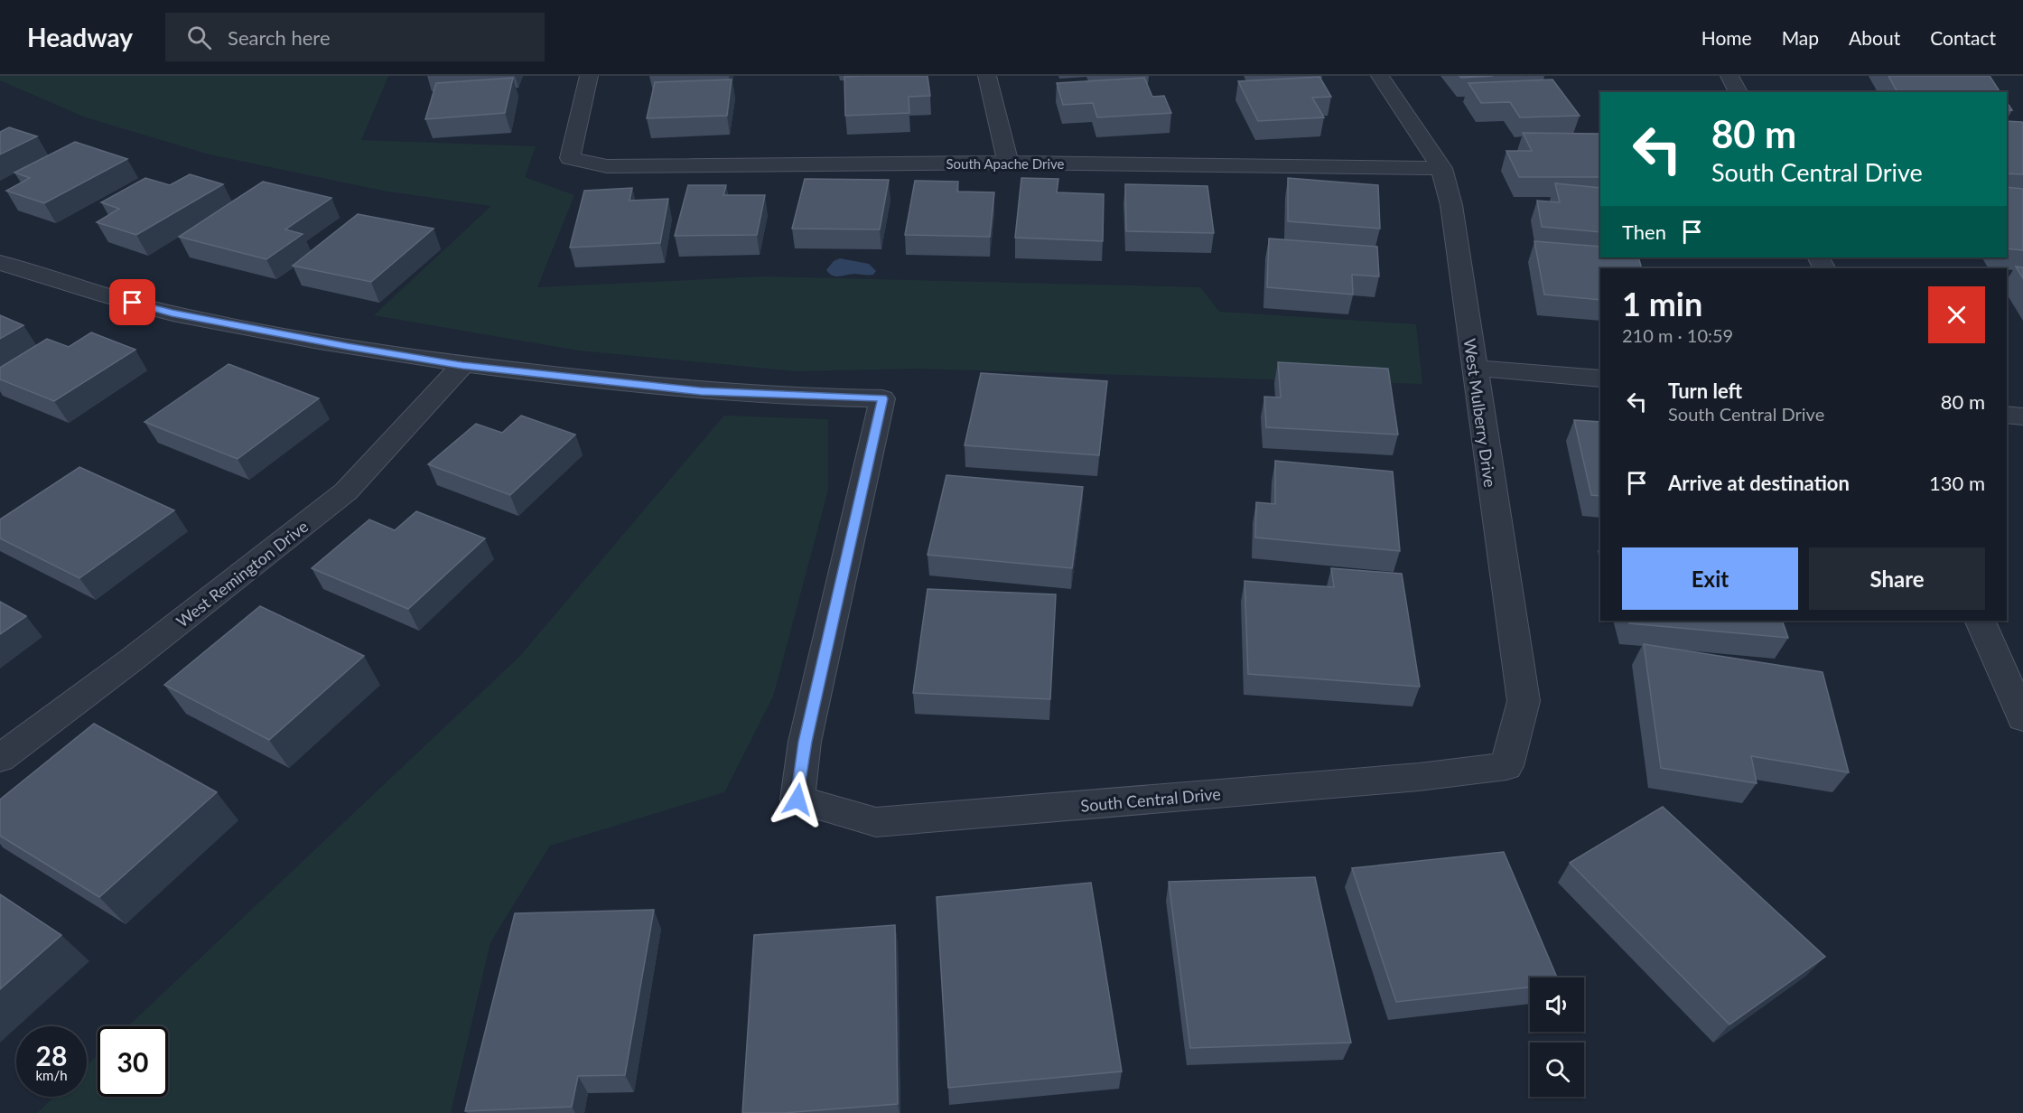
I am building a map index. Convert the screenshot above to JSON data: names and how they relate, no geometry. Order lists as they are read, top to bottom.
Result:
{
  "streets": {
    "street": [
      "South Apache Drive",
      "West Mulberry Drive",
      "West Remington Drive",
      "South Central Drive"
    ]
  },
  "crossings": [
    ["South Apache Drive", "West Mulberry Drive"],
    ["West Mulberry Drive", "South Central Drive"],
    ["West Remington Drive", "South Central Drive"]
  ],
  "page": {
    "header": "Headway",
    "search": "Search here",
    "nav": [
      "Home",
      "Map",
      "About",
      "Contact"
    ],
    "turn": ["80 m", "South Central Drive"],
    "then": "Then",
    "heading": ["1 min", "210 m · 10:59"],
    "list": [
      {
        "name": "Turn left",
        "note": "South Central Drive",
        "value": "80 m"
      },
      {
        "name": "Arrive at destination",
        "value": "130 m"
      }
    ],
    "buttons": ["Exit", "Share"],
    "speed": "28 km/h",
    "limit": "30"
  }
}
